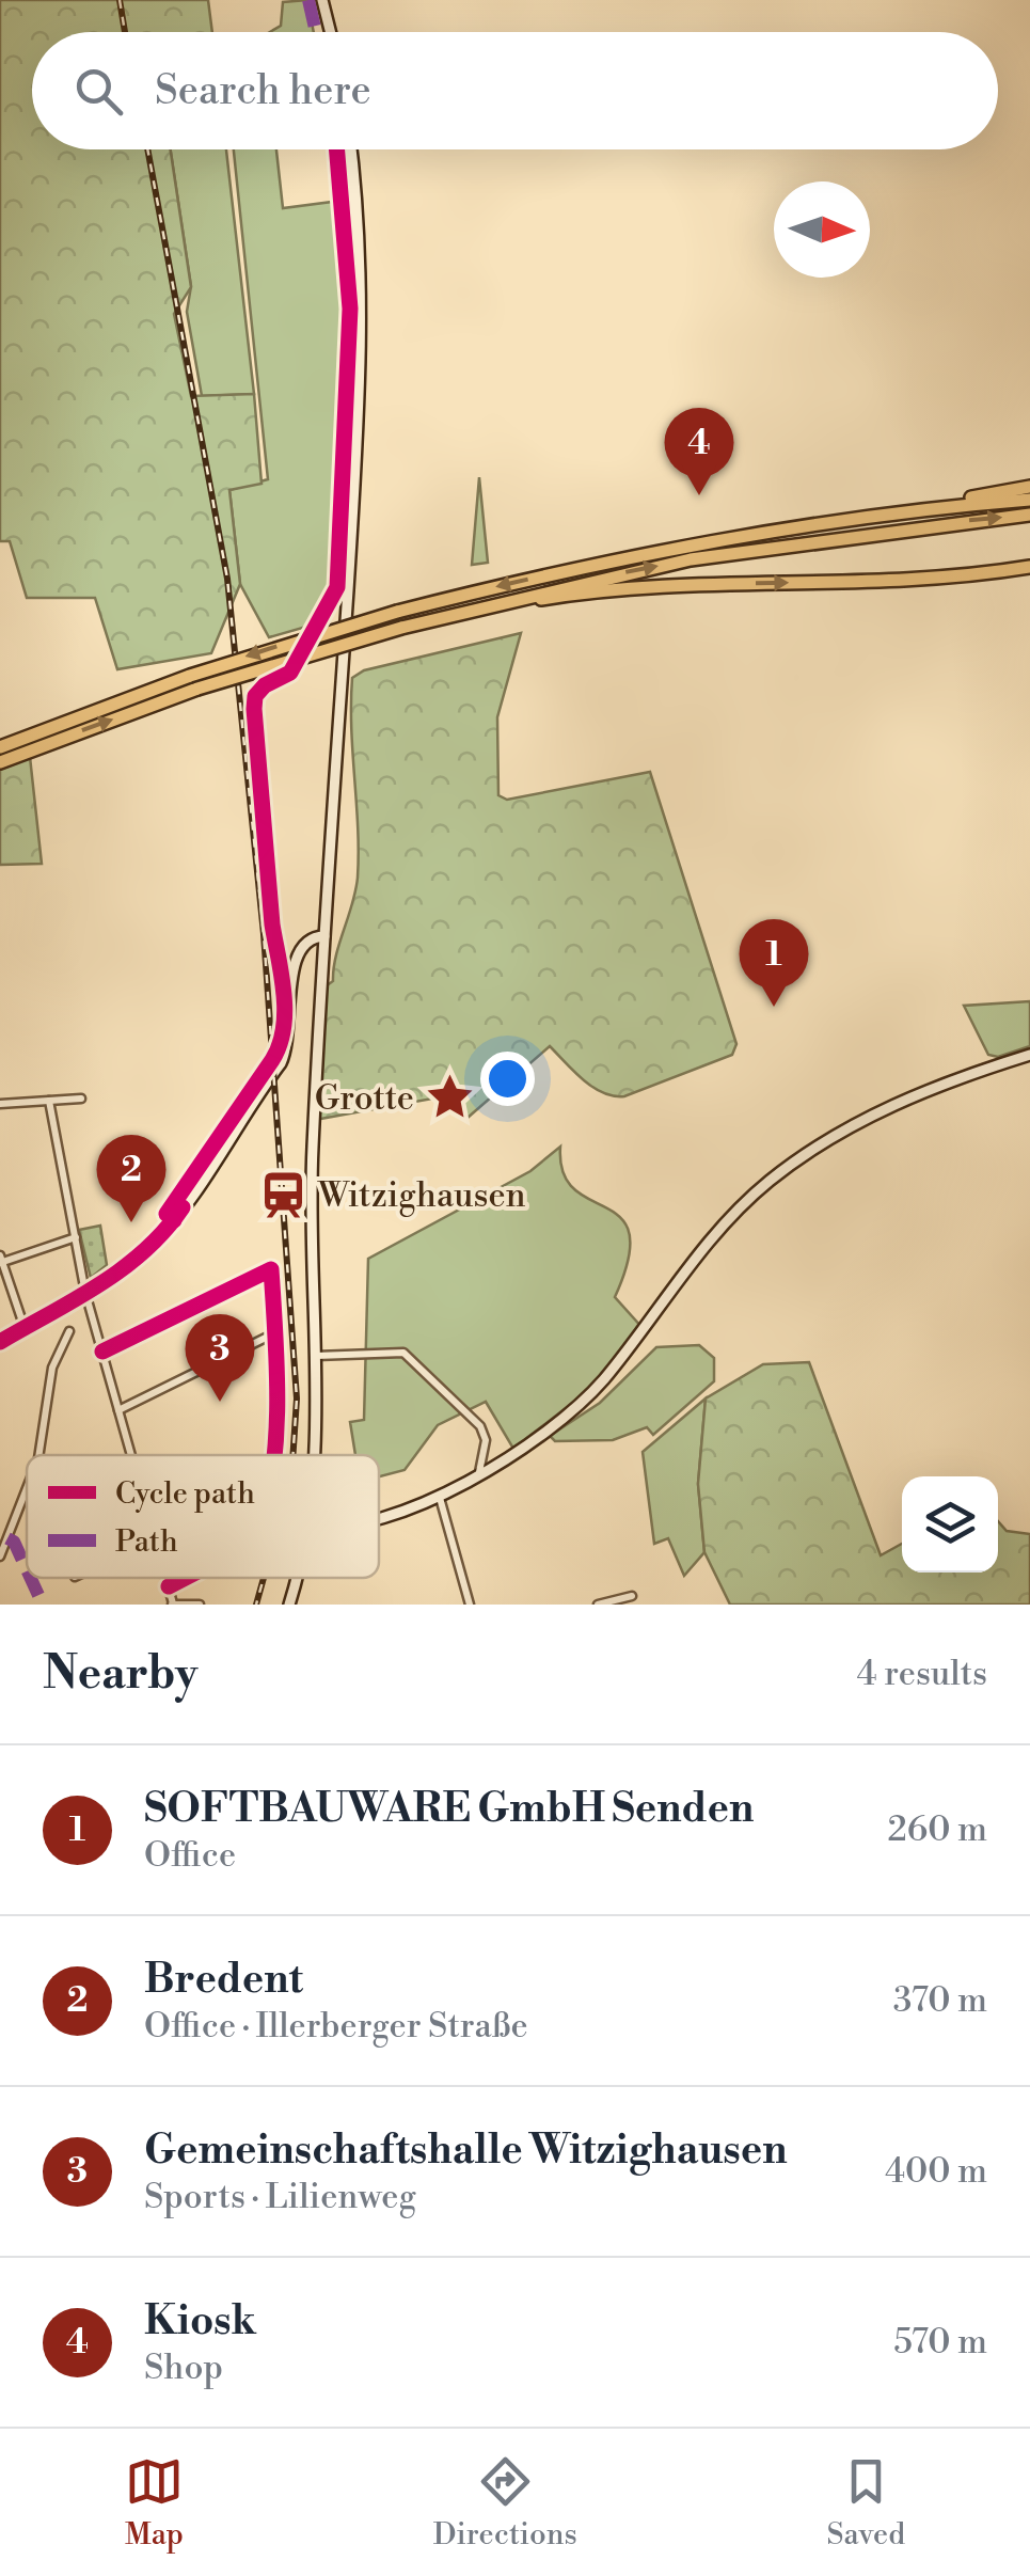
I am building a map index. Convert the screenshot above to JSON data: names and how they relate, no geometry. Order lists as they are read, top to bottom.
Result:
{
  "places": {
    "place": ["Grotte"],
    "station": ["Witzighausen"]
  },
  "legend": ["Cycle path", "Path"],
  "north": "right",
  "page": {
    "search": "Search here",
    "pins": [
      "4",
      "1",
      "2",
      "3"
    ],
    "heading": ["Nearby", "4 results"],
    "list": [
      {
        "mark": "1",
        "name": "SOFTBAUWARE GmbH Senden",
        "note": "Office",
        "value": "260 m"
      },
      {
        "mark": "2",
        "name": "Bredent",
        "note": "Office · Illerberger Straße",
        "value": "370 m"
      },
      {
        "mark": "3",
        "name": "Gemeinschaftshalle Witzighausen",
        "note": "Sports · Lilienweg",
        "value": "400 m"
      },
      {
        "mark": "4",
        "name": "Kiosk",
        "note": "Shop",
        "value": "570 m"
      }
    ],
    "nav": ["Map", "Directions", "Saved"]
  }
}
